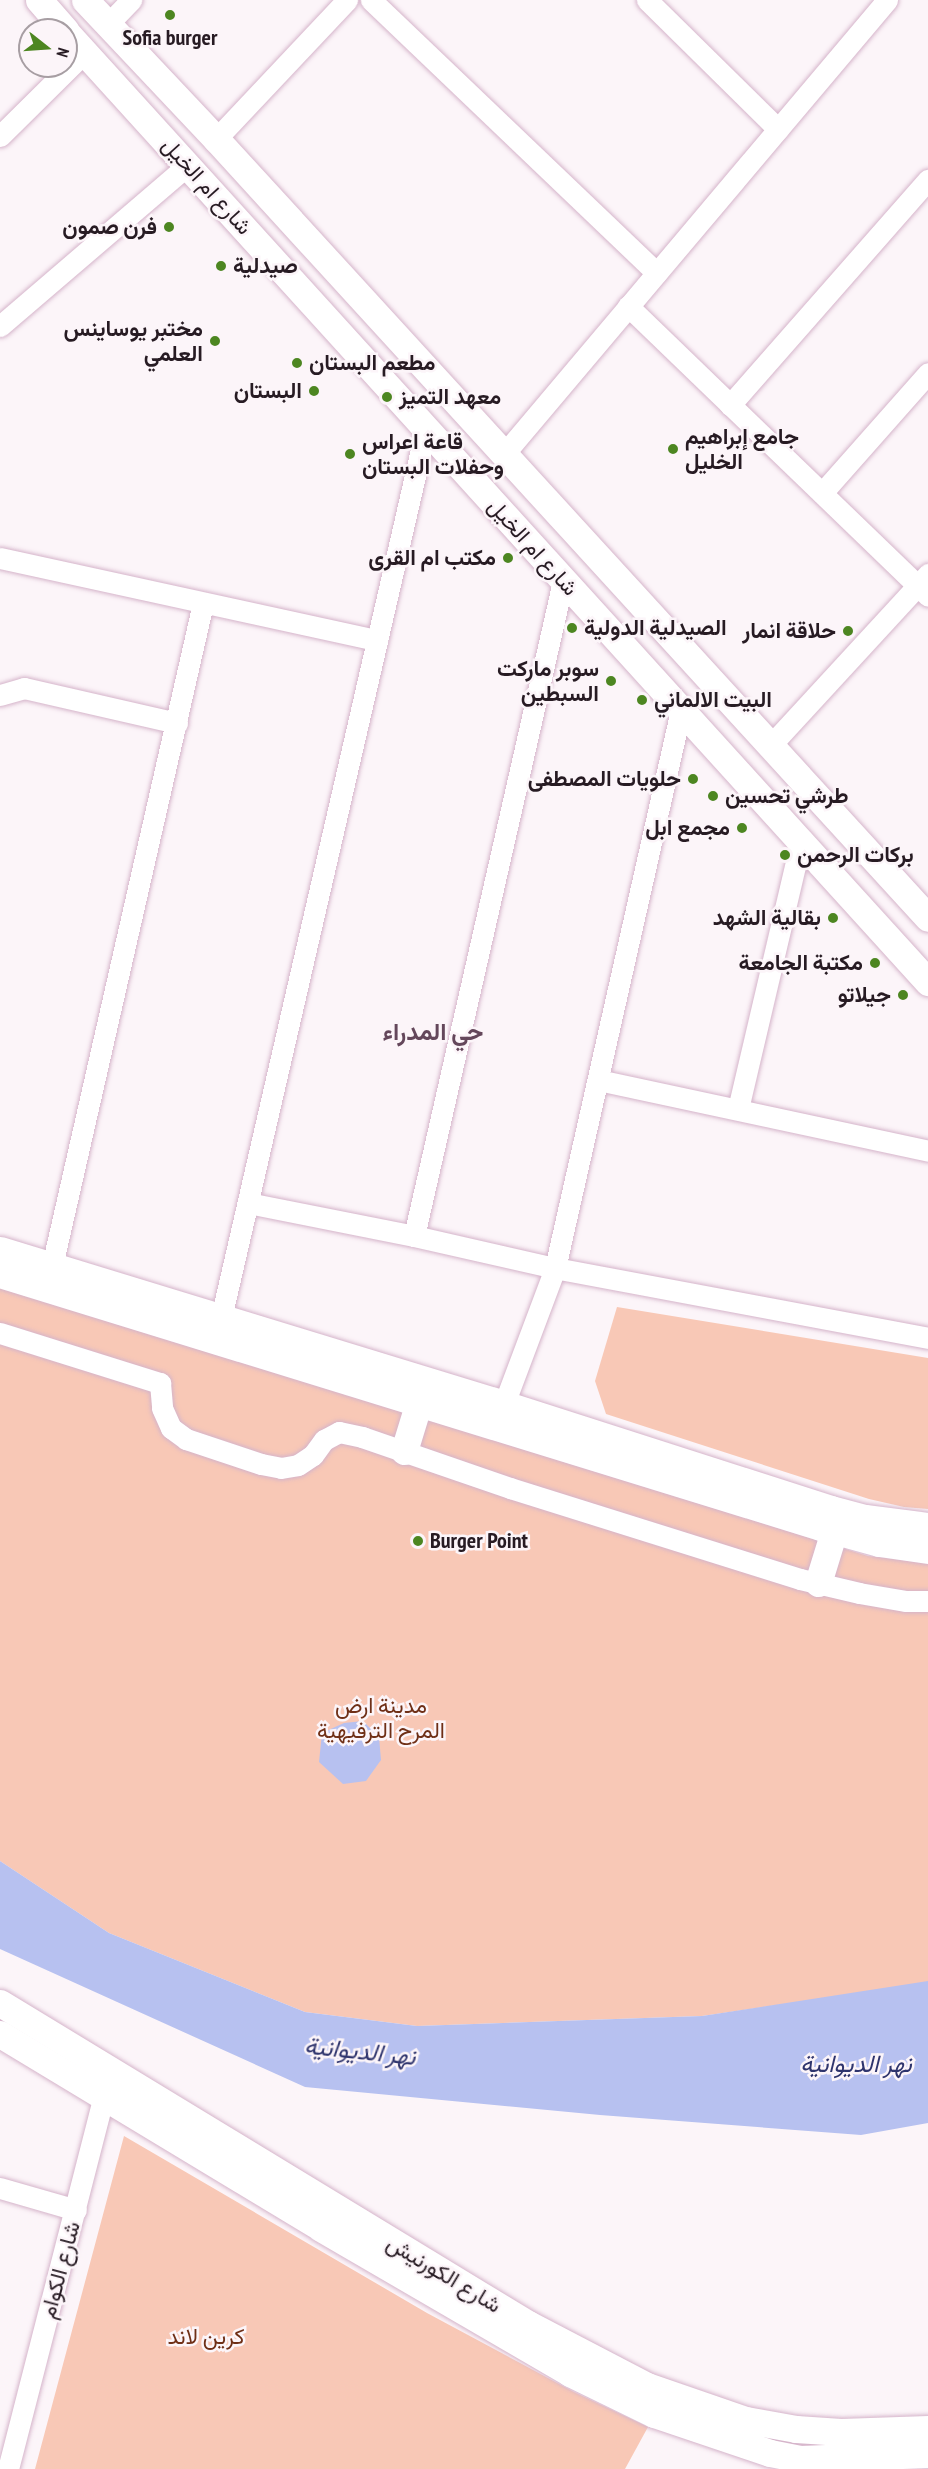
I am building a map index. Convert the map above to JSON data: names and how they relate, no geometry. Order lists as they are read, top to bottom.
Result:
{
  "streets": {
    "main road": ["شارع ام الخيل", "شارع الكورنيش"],
    "street": ["شارع الكوام"]
  },
  "crossings": [
    ["شارع الكوام", "شارع الكورنيش"]
  ],
  "districts": ["حي المدراء"],
  "water": ["نهر الديوانية"],
  "parks": ["مدينة ارض المرح الترفيهية", "كرين لاند"],
  "places": [
    "Sofia burger",
    "فرن صمون",
    "صيدلية",
    "مختبر يوساينس العلمي",
    "مطعم البستان",
    "البستان",
    "معهد التميز",
    "جامع إبراهيم الخليل",
    "قاعة اعراس وحفلات البستان",
    "مكتب ام القرى",
    "الصيدلية الدولية",
    "حلاقة انمار",
    "سوبر ماركت السبطين",
    "البيت الالماني",
    "حلويات المصطفى",
    "طرشي تحسين",
    "مجمع ابل",
    "بركات الرحمن",
    "بقالية الشهد",
    "مكتبة الجامعة",
    "جيلاتو",
    "Burger Point"
  ],
  "north": "right"
}
